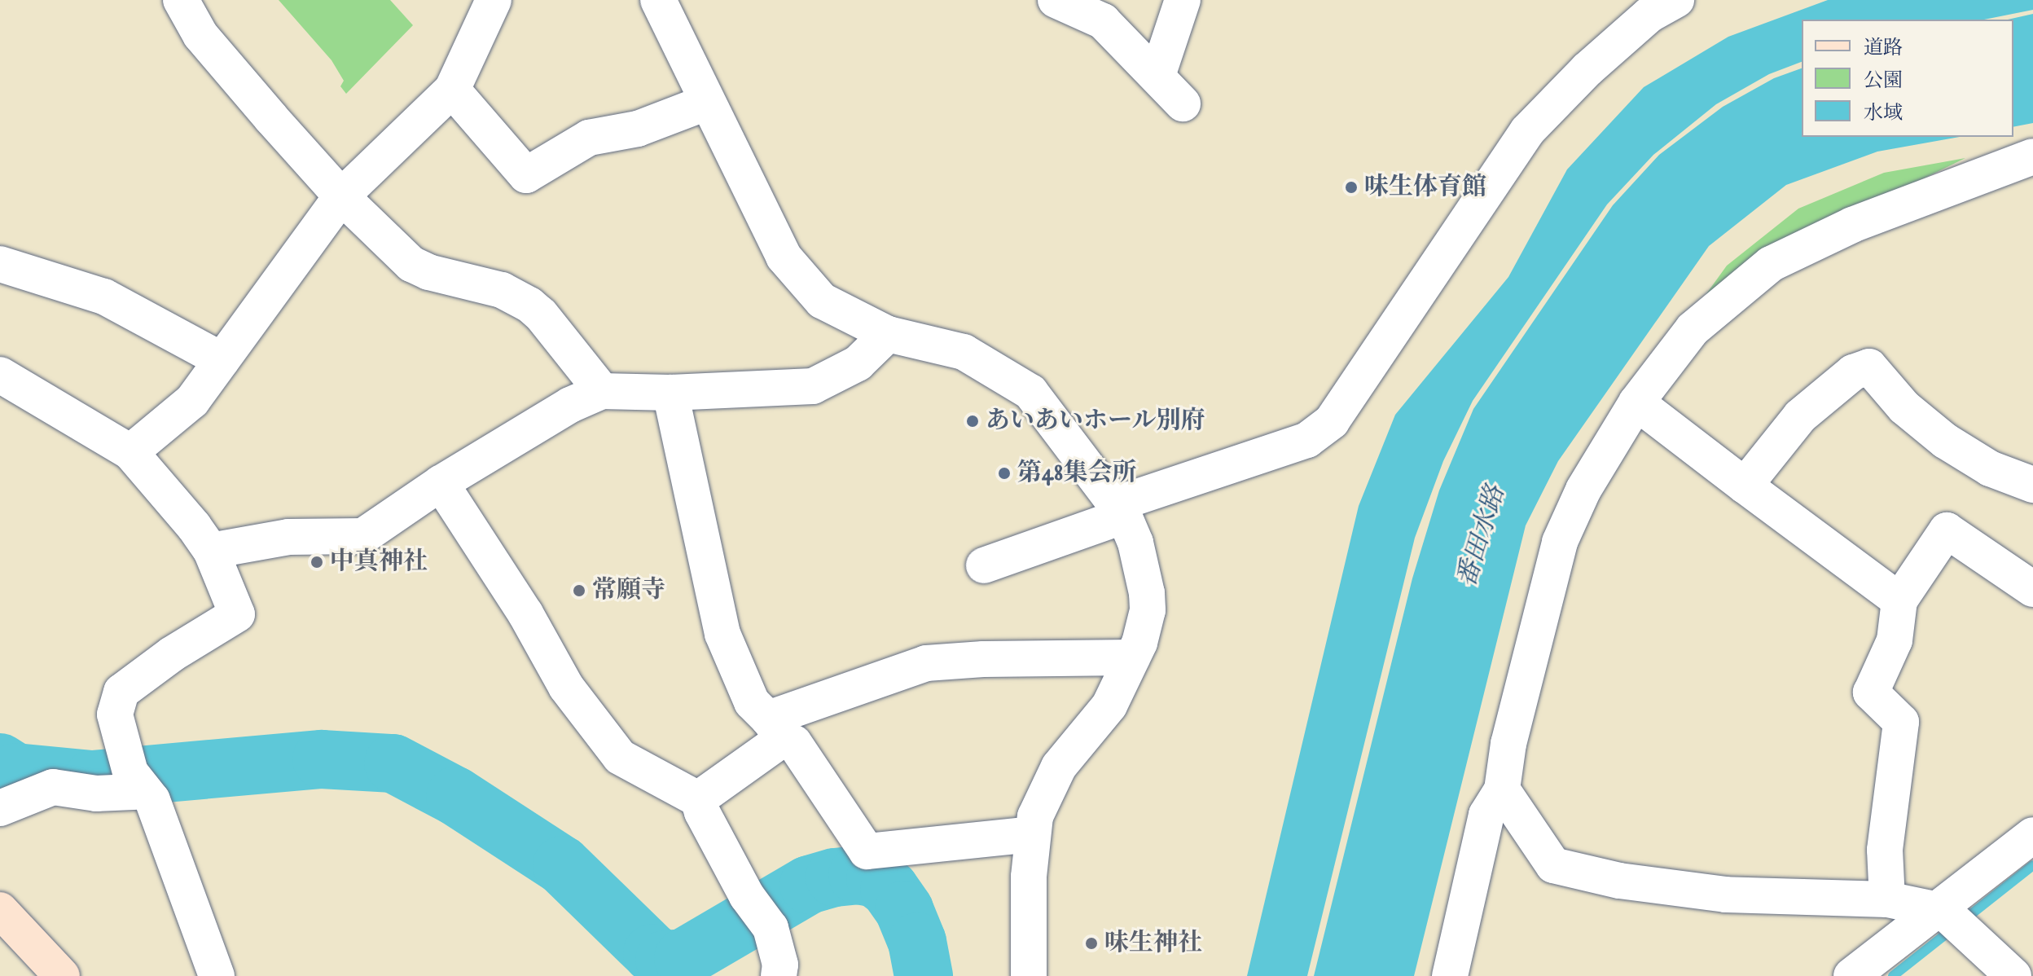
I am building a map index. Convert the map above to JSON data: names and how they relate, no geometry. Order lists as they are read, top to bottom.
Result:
{
  "water": ["番田水路"],
  "places": [
    "味生体育館",
    "あいあいホール別府",
    "第48集会所",
    "中真神社",
    "常願寺",
    "味生神社"
  ],
  "legend": ["道路", "公園", "水域"]
}
